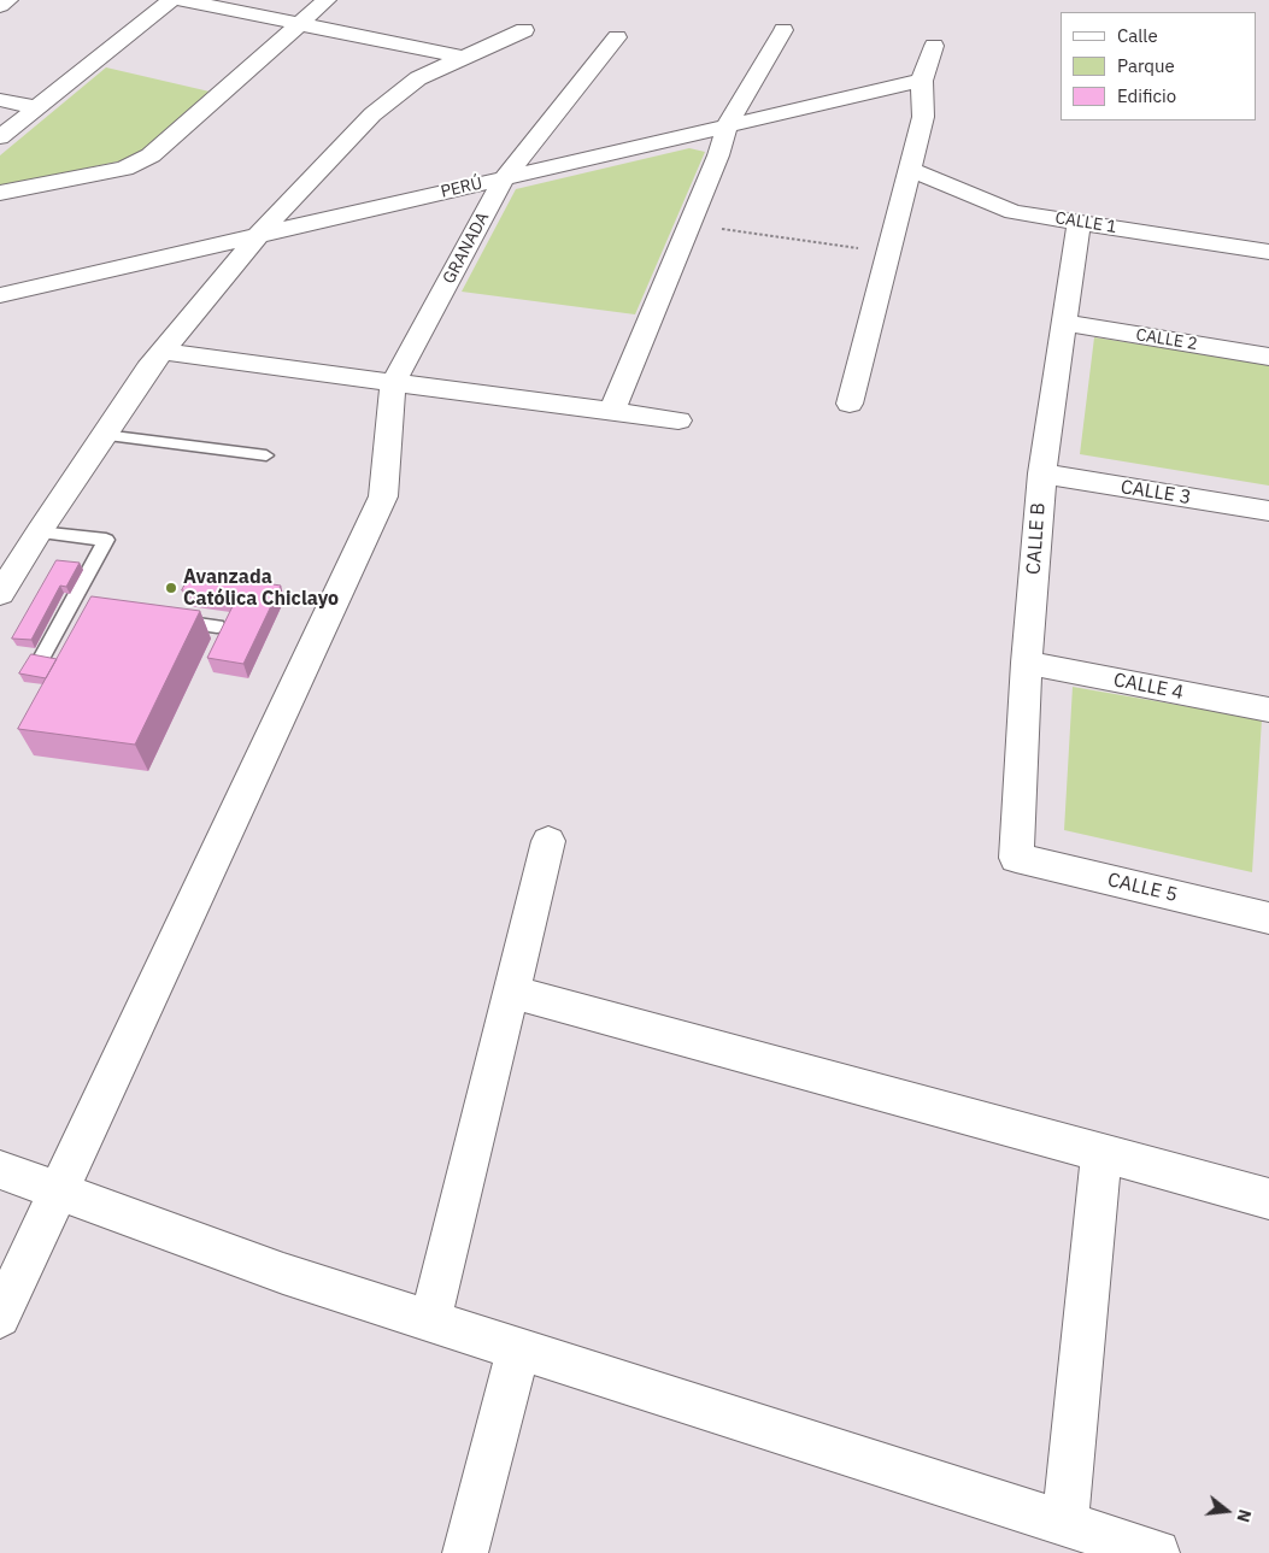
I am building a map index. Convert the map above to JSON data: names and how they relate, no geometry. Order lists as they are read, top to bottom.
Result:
{
  "streets": {
    "street": [
      "PERÚ",
      "CALLE 1",
      "GRANADA",
      "CALLE 2",
      "CALLE 3",
      "CALLE B",
      "CALLE 4",
      "CALLE 5"
    ]
  },
  "crossings": [
    ["PERÚ", "GRANADA"],
    ["CALLE 1", "CALLE B"],
    ["CALLE 2", "CALLE B"],
    ["CALLE 3", "CALLE B"],
    ["CALLE B", "CALLE 4"],
    ["CALLE B", "CALLE 5"]
  ],
  "places": ["Avanzada Católica Chiclayo"],
  "legend": ["Calle", "Parque", "Edificio"],
  "north": "right"
}
